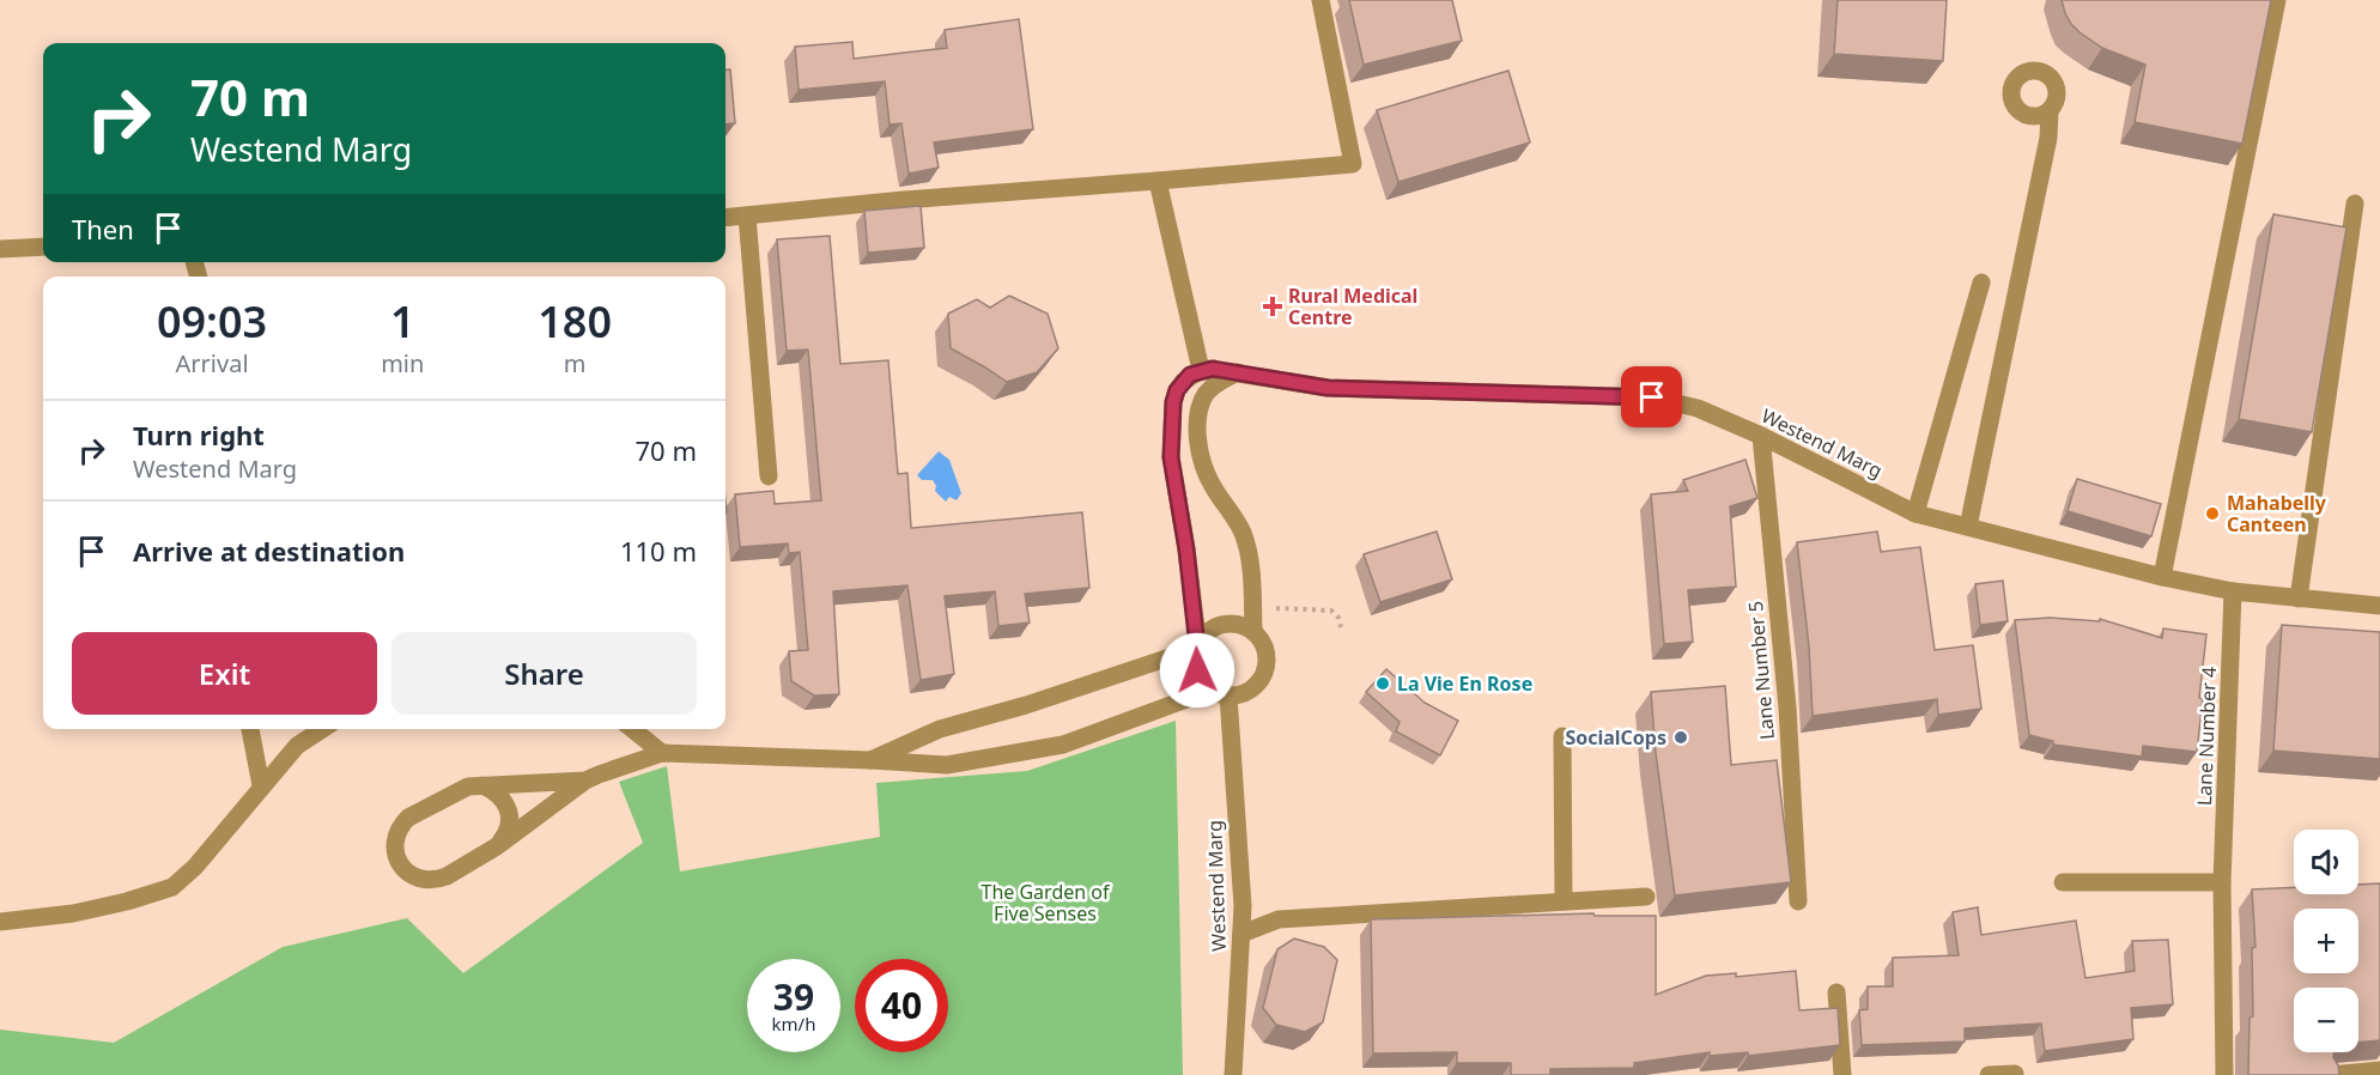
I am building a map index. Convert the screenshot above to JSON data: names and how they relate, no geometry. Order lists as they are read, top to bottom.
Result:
{
  "streets": {
    "street": ["Westend Marg", "Lane Number 5", "Lane Number 4"]
  },
  "crossings": [
    ["Westend Marg", "Lane Number 5"],
    ["Westend Marg", "Lane Number 4"]
  ],
  "parks": ["The Garden of Five Senses"],
  "places": {
    "health": ["Rural Medical Centre"],
    "other": ["Mahabelly Canteen", "La Vie En Rose", "SocialCops"]
  },
  "page": {
    "turn": ["70 m", "Westend Marg"],
    "then": "Then",
    "eta": [
      "09:03",
      "Arrival",
      "1",
      "min",
      "180",
      "m"
    ],
    "list": [
      {
        "name": "Turn right",
        "note": "Westend Marg",
        "value": "70 m"
      },
      {
        "name": "Arrive at destination",
        "value": "110 m"
      }
    ],
    "buttons": ["Exit", "Share"],
    "map_buttons": ["+", "−"],
    "speed": "39 km/h",
    "limit": "40"
  }
}
